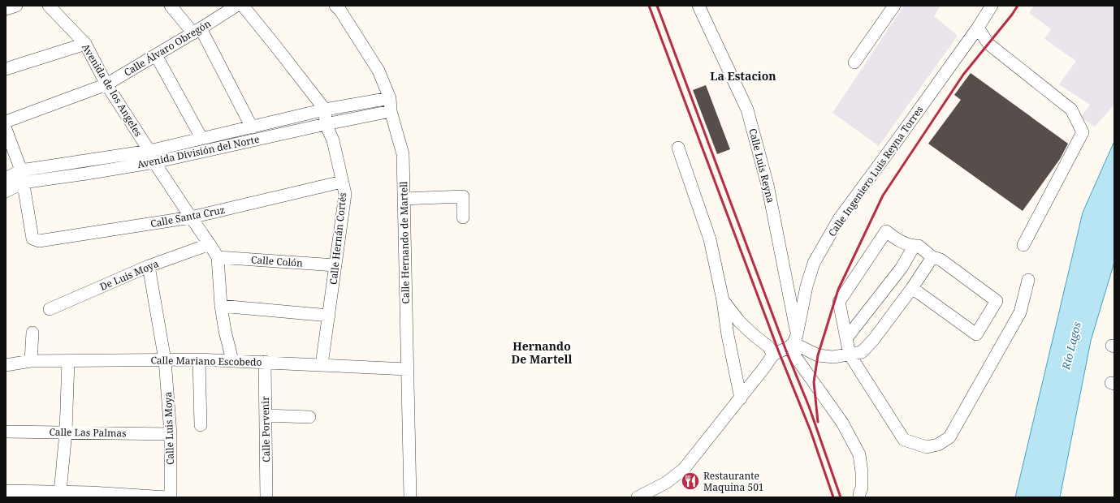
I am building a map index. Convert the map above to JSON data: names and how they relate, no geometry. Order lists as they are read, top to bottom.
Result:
{
  "streets": {
    "street": [
      "Calle Álvaro Obregón",
      "Avenida de los Angeles",
      "Avenida División del Norte",
      "Calle Luis Reyna",
      "Calle Ingeniero Luis Reyna Torres",
      "Calle Santa Cruz",
      "Calle Hernán Cortés",
      "Calle Hernando de Martell",
      "Calle Colón",
      "De Luis Moya",
      "Calle Mariano Escobedo",
      "Calle Luis Moya",
      "Calle Porvenir",
      "Calle Las Palmas"
    ]
  },
  "crossings": [
    ["Calle Álvaro Obregón", "Avenida de los Angeles"],
    ["Avenida de los Angeles", "Avenida División del Norte"],
    ["Avenida de los Angeles", "Calle Santa Cruz"],
    ["Avenida de los Angeles", "Calle Colón"],
    ["Avenida de los Angeles", "De Luis Moya"],
    ["Avenida de los Angeles", "Calle Mariano Escobedo"],
    ["Avenida División del Norte", "Calle Santa Cruz"],
    ["Avenida División del Norte", "Calle Hernán Cortés"],
    ["Avenida División del Norte", "Calle Hernando de Martell"],
    ["Calle Luis Reyna", "Calle Ingeniero Luis Reyna Torres"],
    ["Calle Santa Cruz", "Calle Hernán Cortés"],
    ["Calle Hernán Cortés", "Calle Colón"],
    ["Calle Hernán Cortés", "Calle Mariano Escobedo"],
    ["Calle Hernando de Martell", "Calle Mariano Escobedo"],
    ["De Luis Moya", "Calle Luis Moya"],
    ["Calle Mariano Escobedo", "Calle Luis Moya"],
    ["Calle Mariano Escobedo", "Calle Porvenir"],
    ["Calle Luis Moya", "Calle Las Palmas"]
  ],
  "districts": ["La Estacion", "Hernando De Martell"],
  "water": ["Río Lagos"],
  "places": {
    "restaurant": ["Restaurante Maquina 501"]
  }
}
